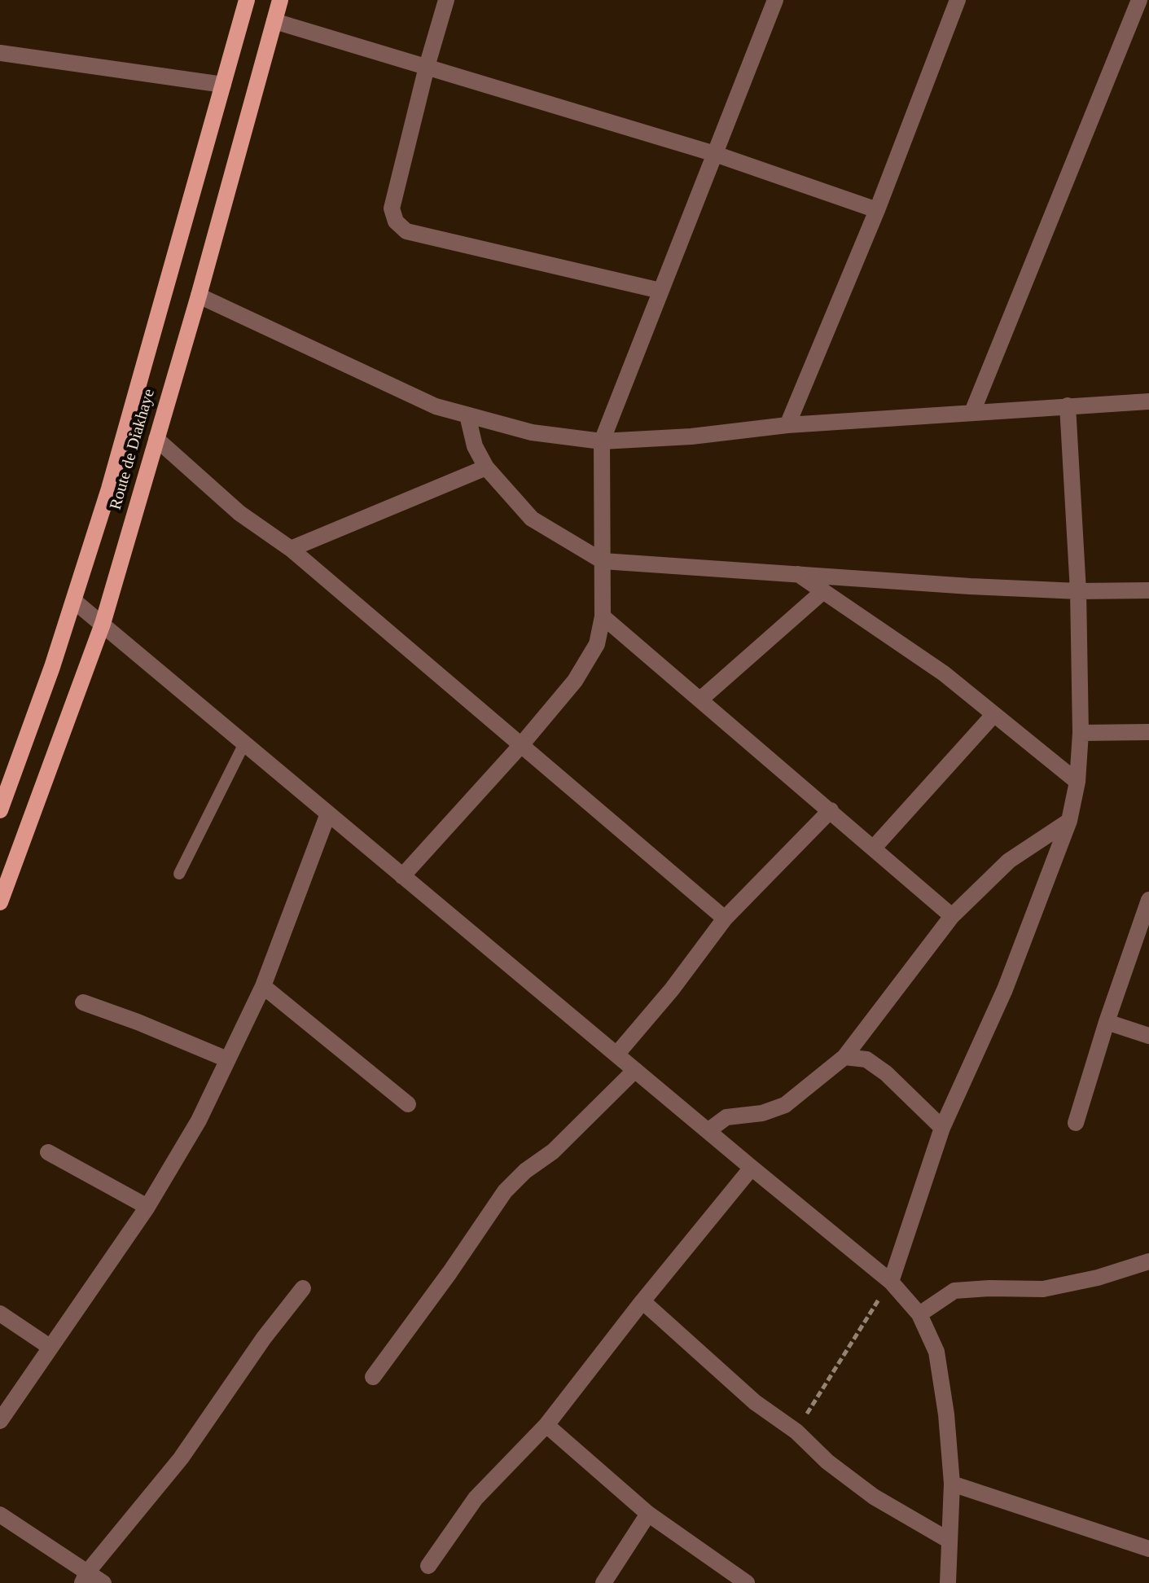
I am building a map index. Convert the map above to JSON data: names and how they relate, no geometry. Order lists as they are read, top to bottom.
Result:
{
  "streets": {
    "main road": ["Route de Diakhaye"]
  }
}
